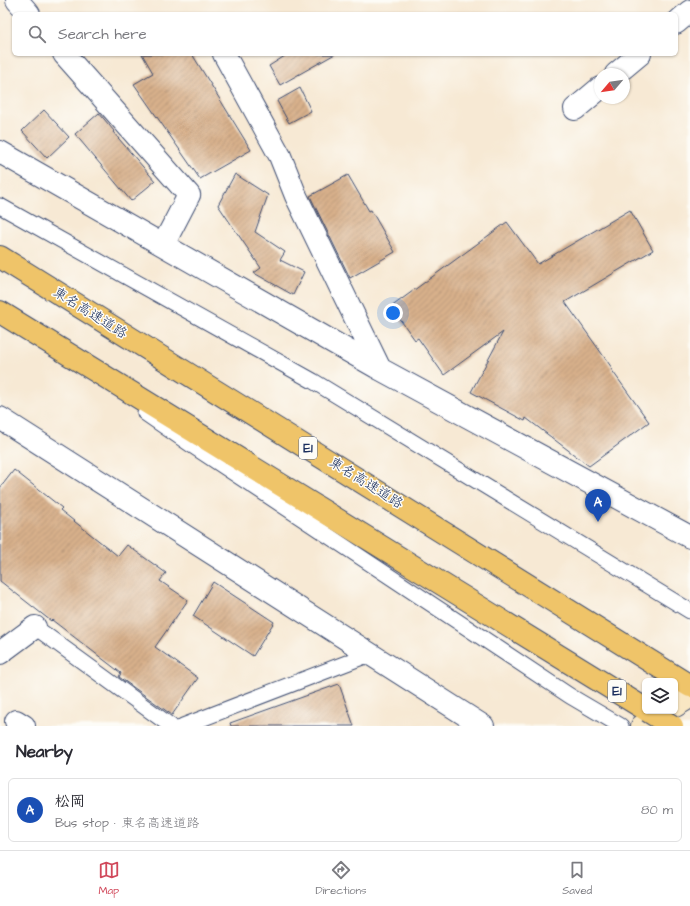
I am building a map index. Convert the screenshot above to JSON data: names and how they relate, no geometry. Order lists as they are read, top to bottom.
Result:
{
  "streets": {
    "highway": ["東名高速道路", "E1"]
  },
  "north": "bottom left",
  "page": {
    "search": "Search here",
    "pins": "A",
    "heading": "Nearby",
    "list": [
      {
        "mark": "A",
        "name": "松岡",
        "note": "Bus stop · 東名高速道路",
        "value": "80 m"
      }
    ],
    "nav": ["Map", "Directions", "Saved"]
  }
}
